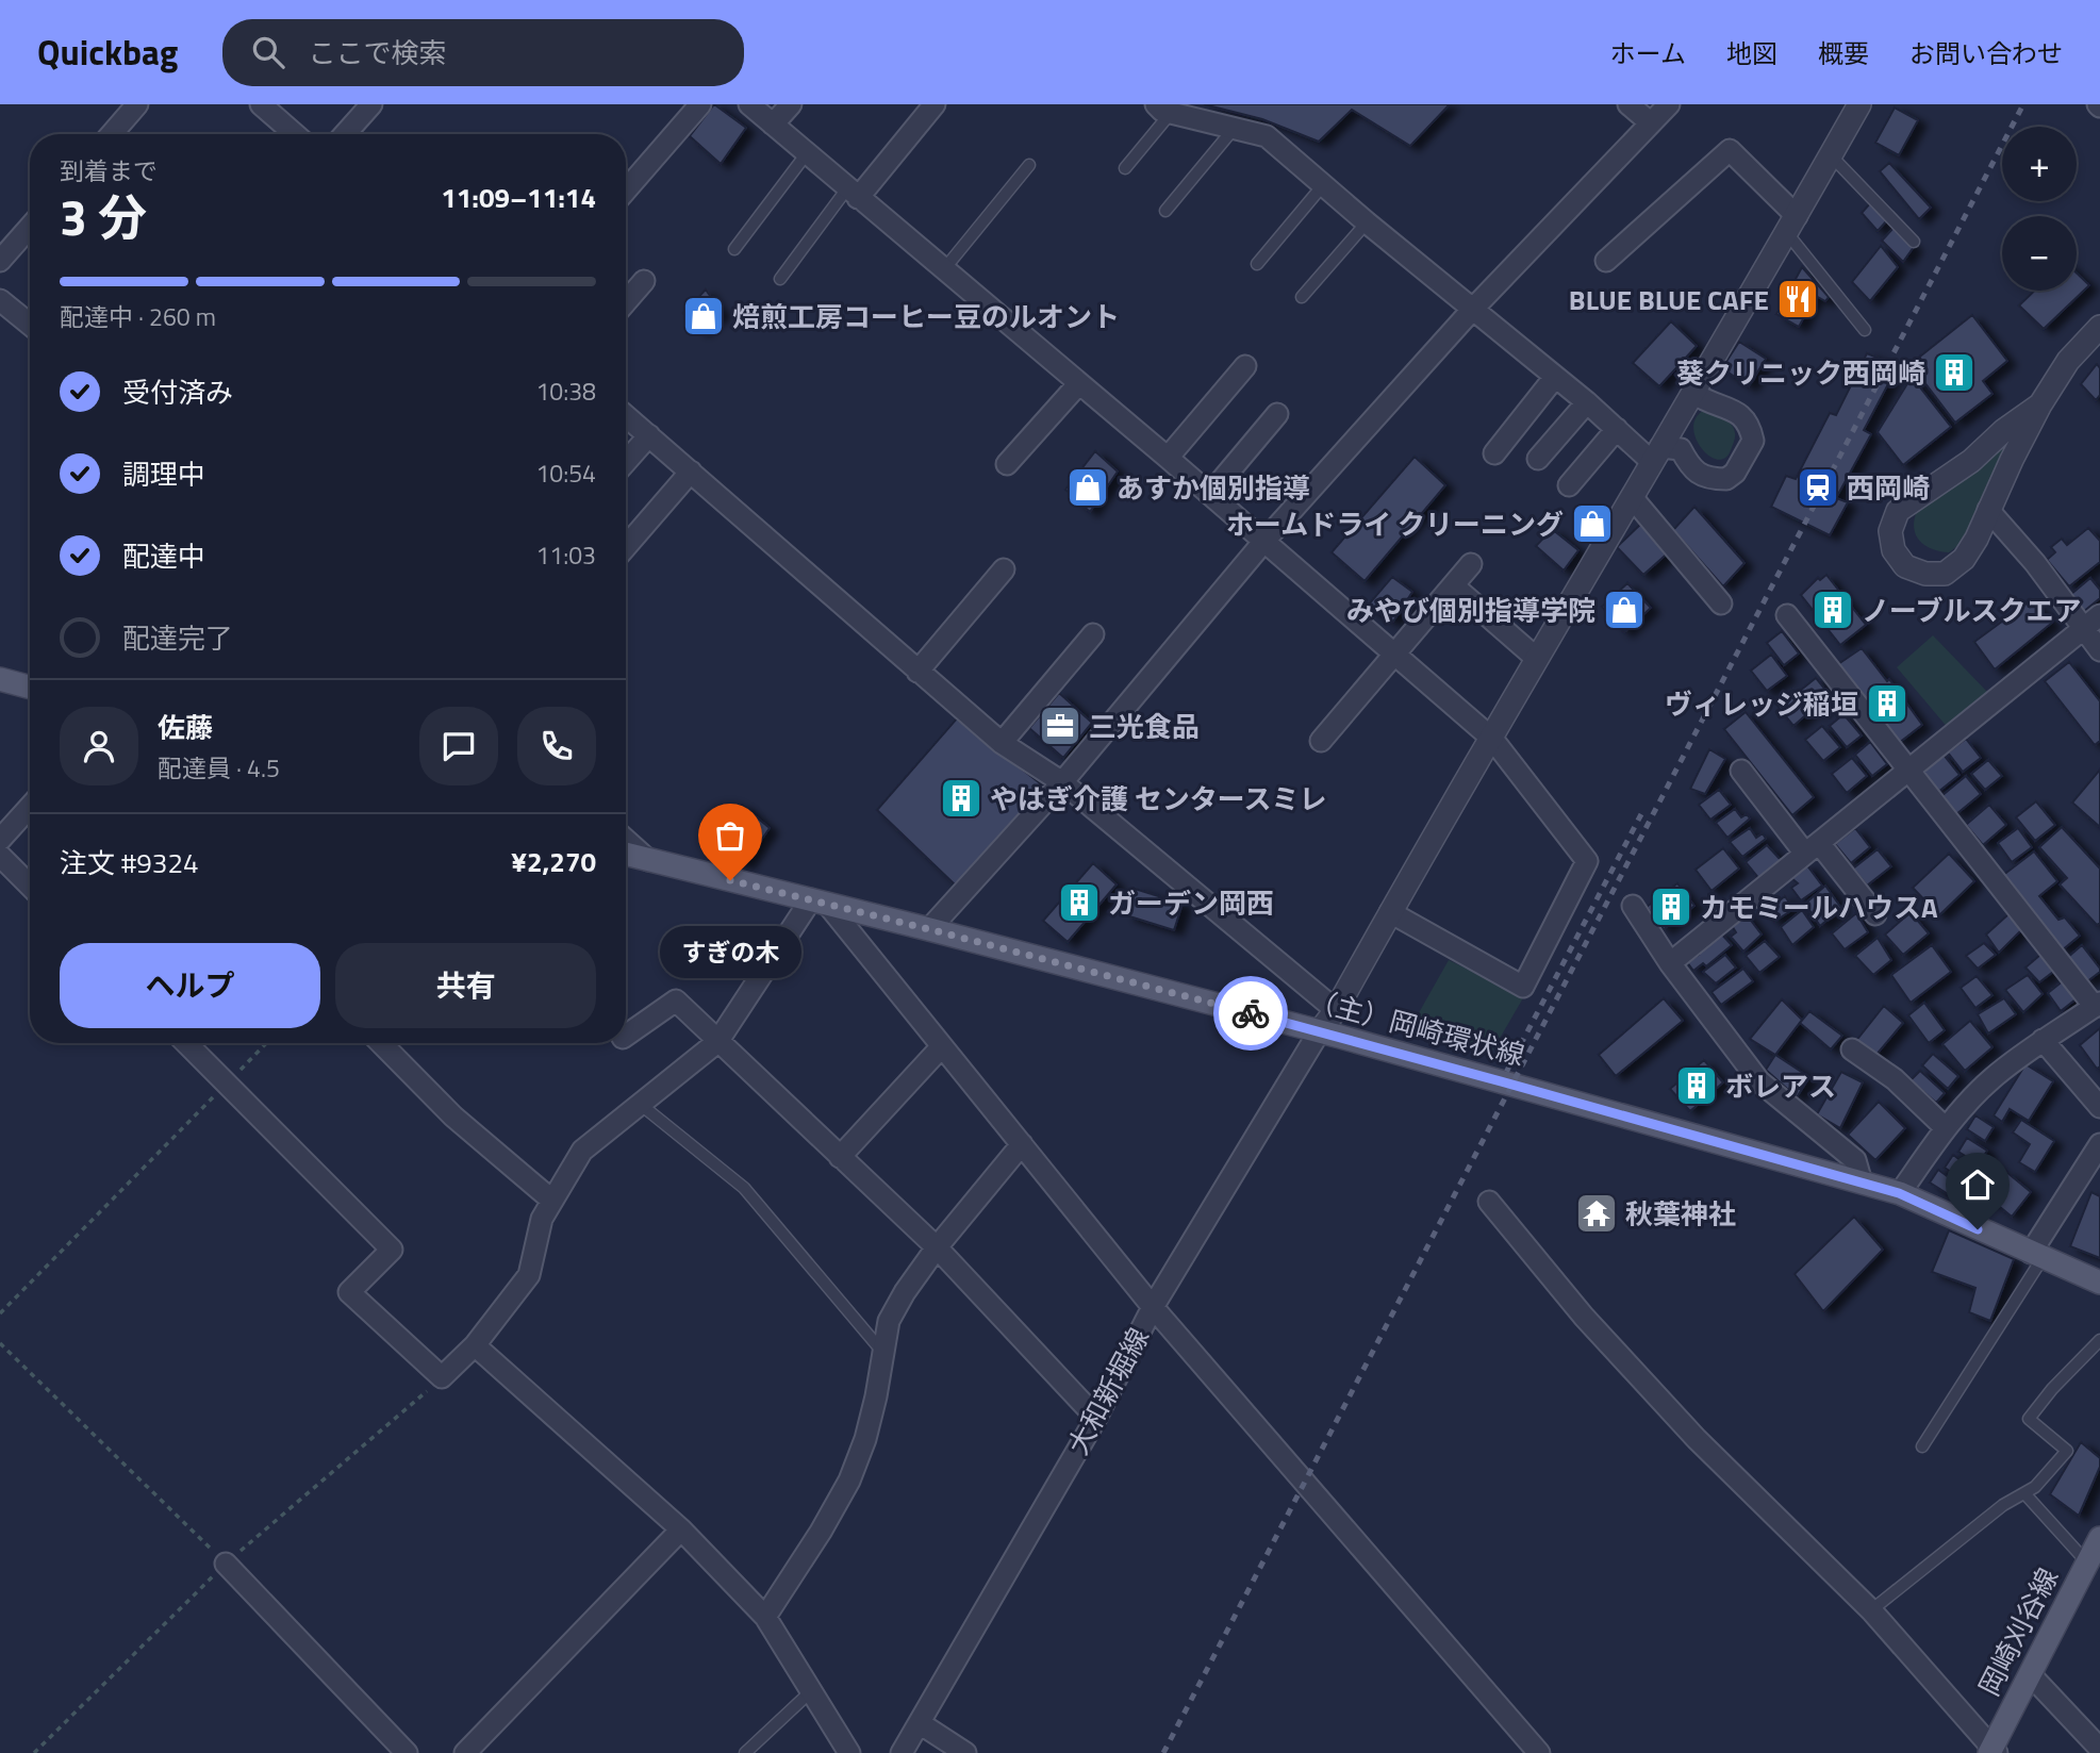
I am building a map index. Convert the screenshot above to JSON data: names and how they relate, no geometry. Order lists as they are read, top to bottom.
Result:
{
  "streets": {
    "main road": ["（主）岡崎環状線", "岡崎刈谷線"],
    "street": ["大和新堀線"]
  },
  "crossings": [
    ["（主）岡崎環状線", "大和新堀線"]
  ],
  "places": {
    "restaurant": ["BLUE BLUE CAFE"],
    "shop": [
      "焙煎工房コーヒー豆のルオント",
      "あすか個別指導",
      "ホームドライ クリーニング",
      "みやび個別指導学院"
    ],
    "building": [
      "葵クリニック西岡崎",
      "ノーブルスクエア",
      "ヴィレッジ稲垣",
      "やはぎ介護 センタースミレ",
      "ガーデン岡西",
      "カモミールハウスA",
      "ボレアス"
    ],
    "station": ["西岡崎"],
    "office": ["三光食品"],
    "other": ["すぎの木"],
    "temple": ["秋葉神社"]
  },
  "page": {
    "header": "Quickbag",
    "search": "ここで検索",
    "nav": [
      "ホーム",
      "地図",
      "概要",
      "お問い合わせ"
    ],
    "map_buttons": ["+", "−"],
    "heading": ["3 分", "到着まで", "11:09–11:14"],
    "panel": [
      "佐藤",
      "配達員 · 4.5",
      "注文 #9324",
      "¥2,270"
    ],
    "bar": "配達中 · 260 m",
    "list": [
      ["受付済み", "10:38"],
      ["調理中", "10:54"],
      ["配達中", "11:03"],
      "配達完了"
    ],
    "bubble": "すぎの木",
    "buttons": ["ヘルプ", "共有"]
  }
}
